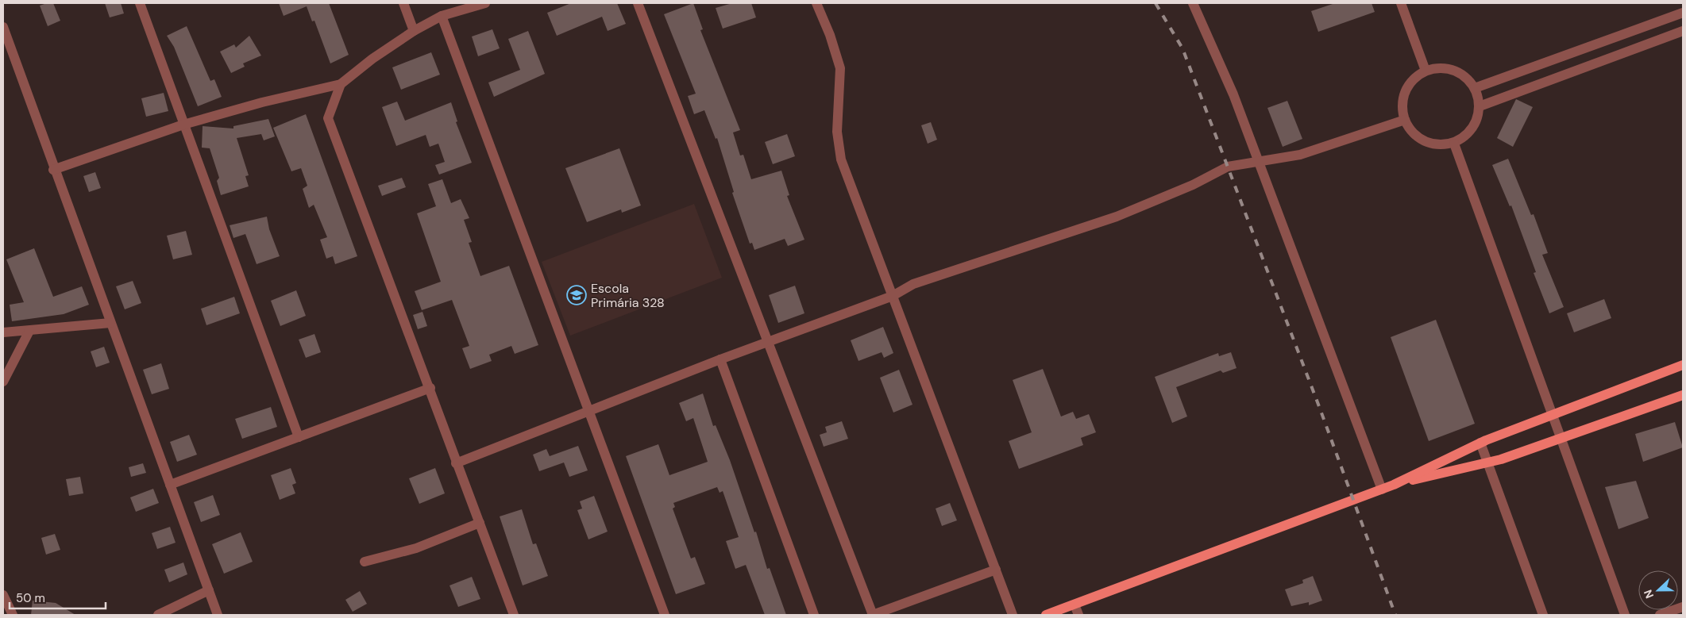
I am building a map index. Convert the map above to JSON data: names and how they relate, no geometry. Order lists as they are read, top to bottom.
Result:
{
  "places": {
    "school or university": ["Escola Primária 328"]
  },
  "scale_bar": "50 m",
  "north": "left"
}
